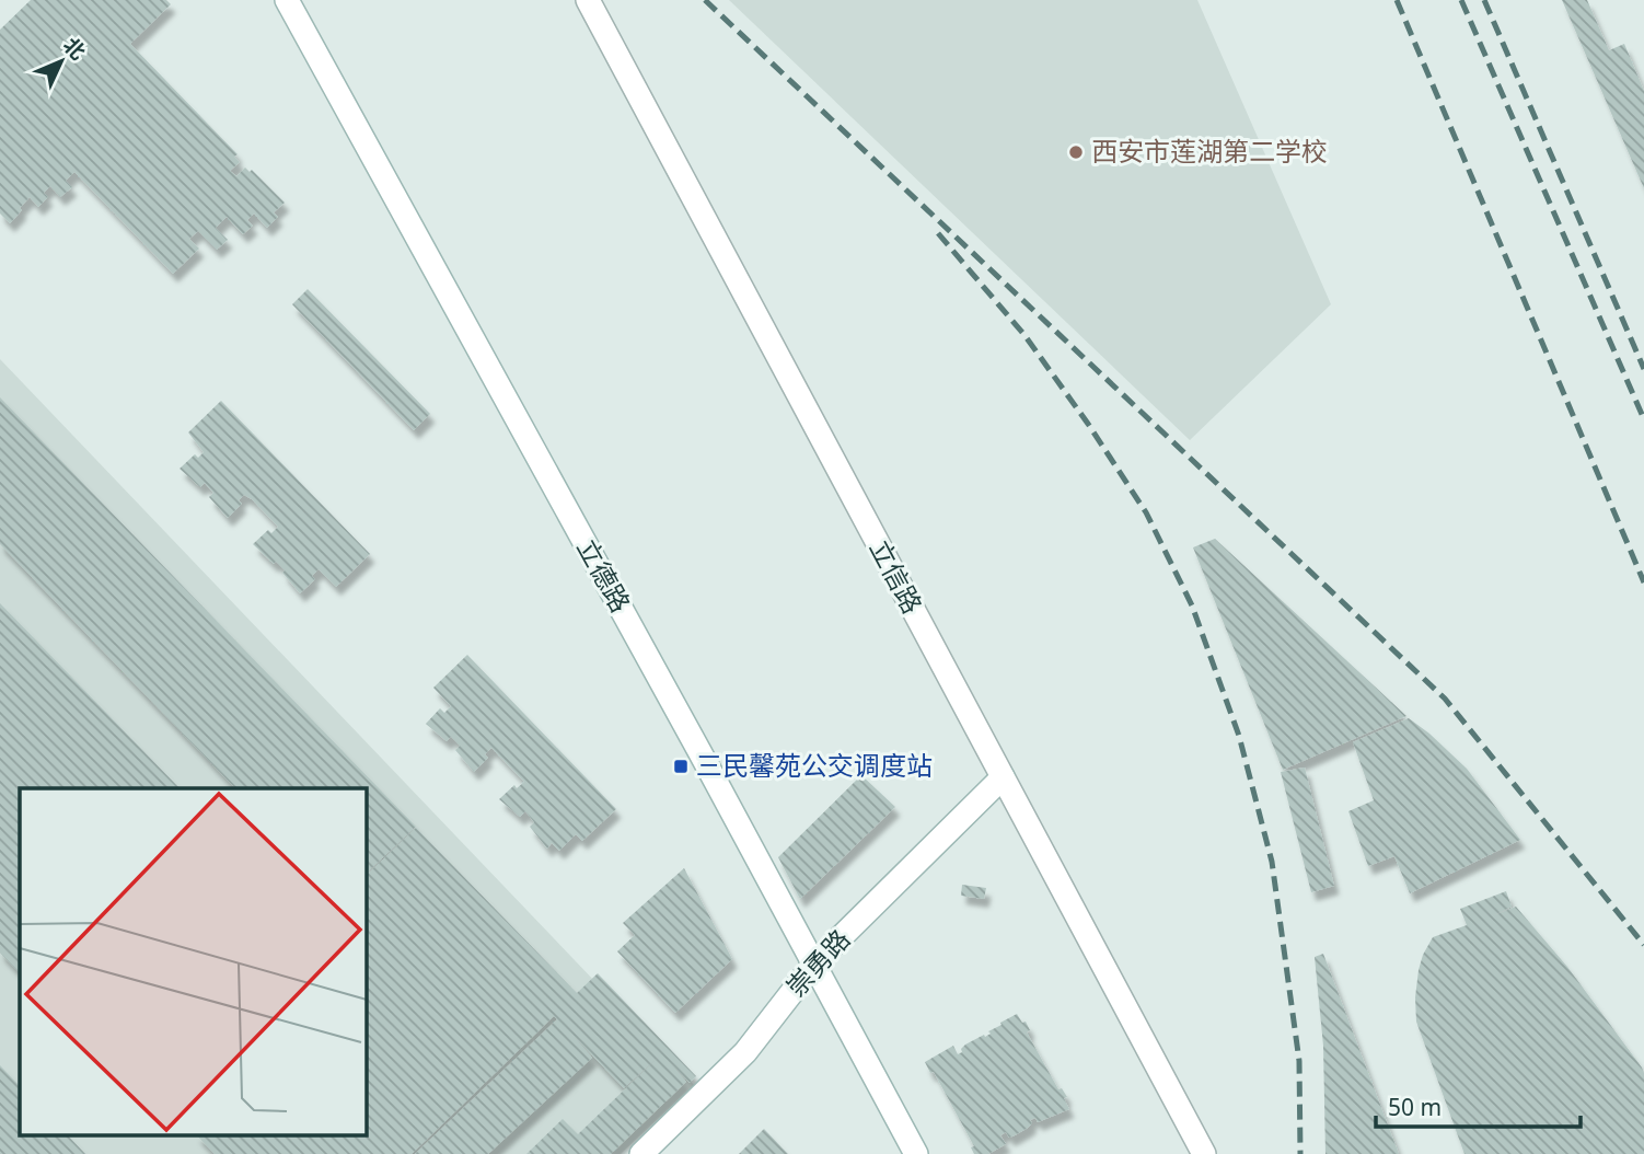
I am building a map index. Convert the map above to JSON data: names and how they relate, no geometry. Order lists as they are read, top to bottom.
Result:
{
  "streets": {
    "street": ["立德路", "立信路", "崇勇路"]
  },
  "crossings": [
    ["立德路", "崇勇路"],
    ["立信路", "崇勇路"]
  ],
  "places": {
    "other": ["西安市莲湖第二学校"],
    "transit": ["三民馨苑公交调度站"]
  },
  "scale_bar": "50 m",
  "north": "top right"
}
